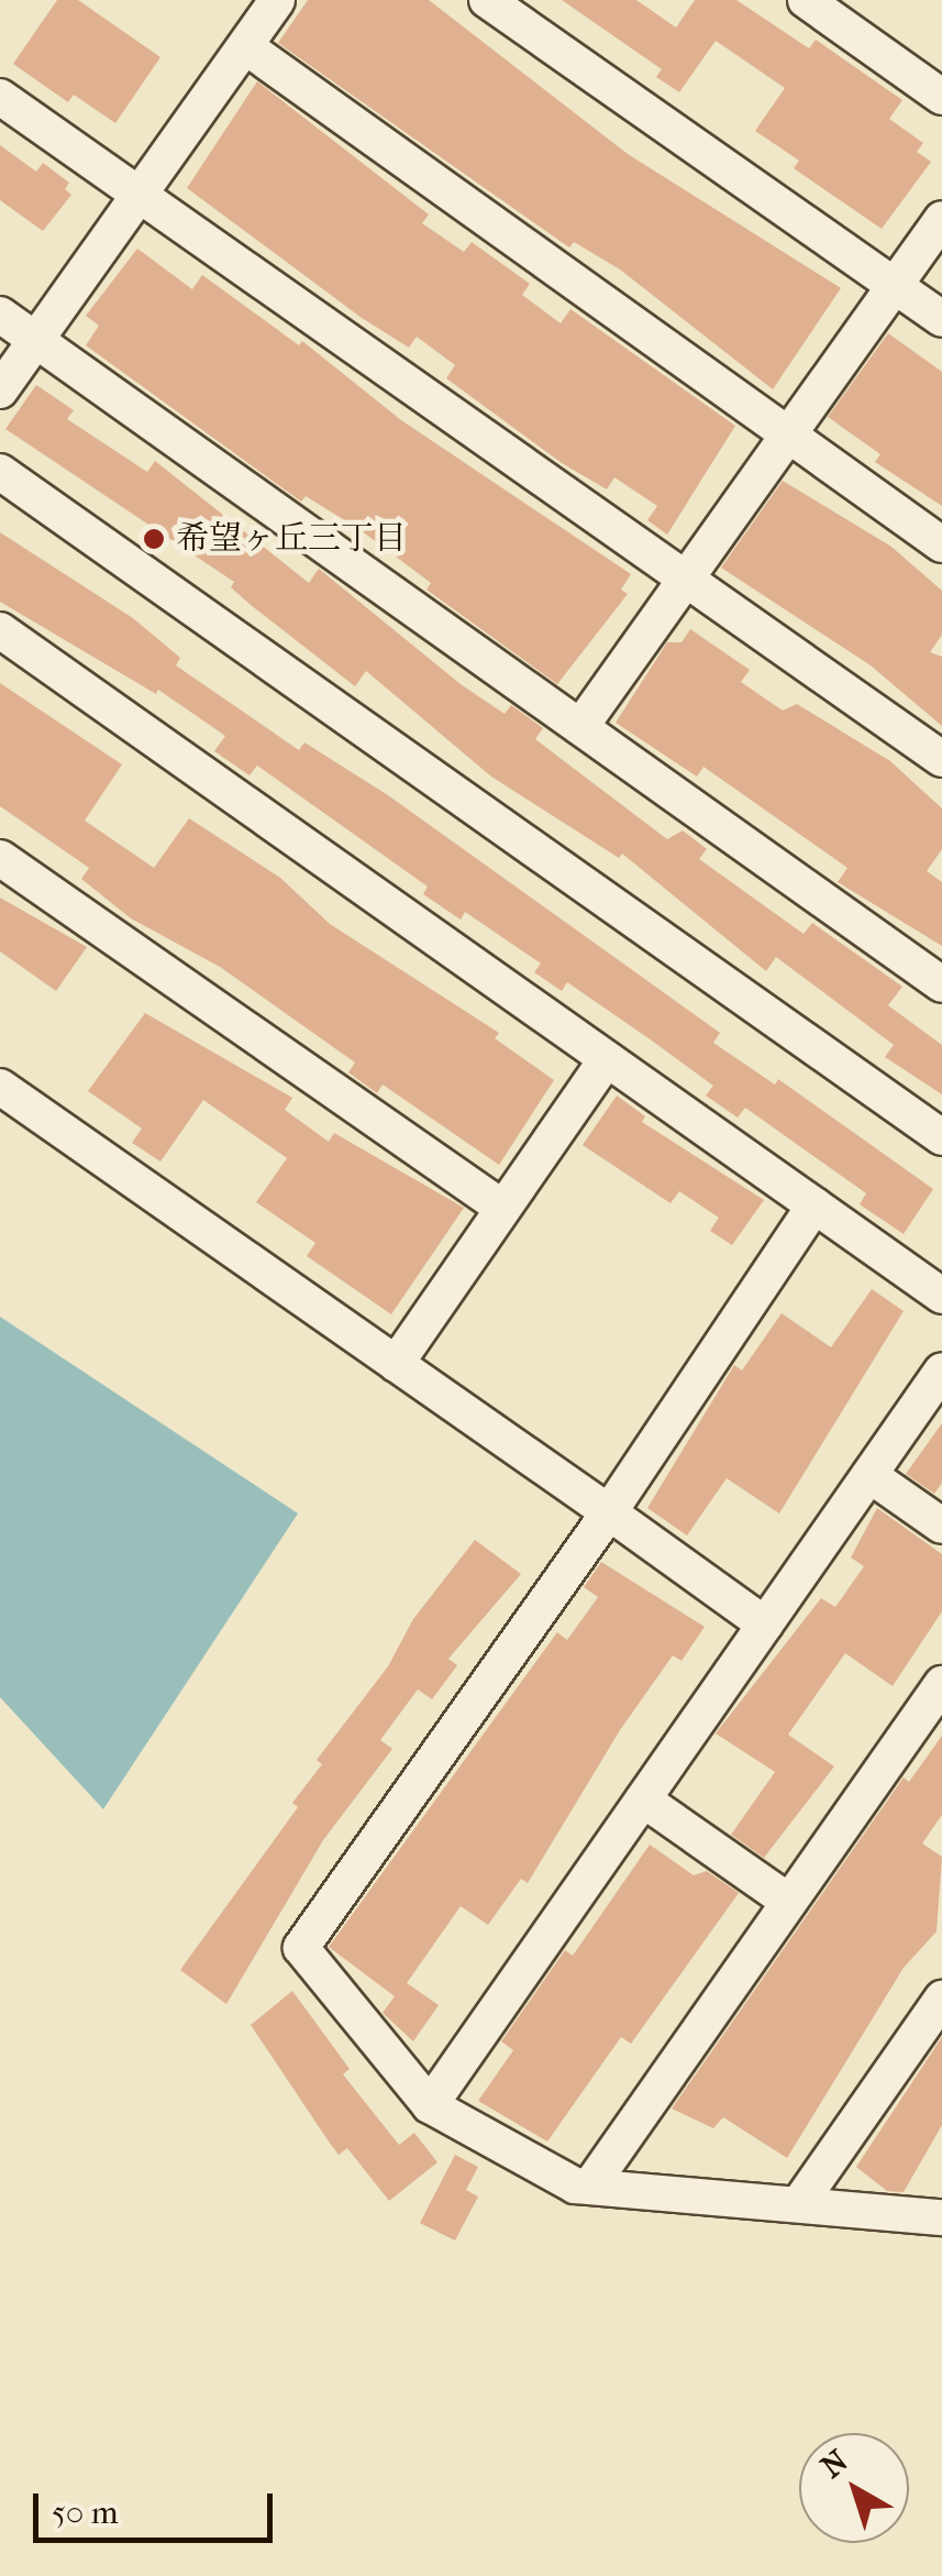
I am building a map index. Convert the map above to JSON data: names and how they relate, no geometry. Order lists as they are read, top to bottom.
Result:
{
  "places": ["希望ヶ丘三丁目"],
  "scale_bar": "50 m",
  "north": "top left"
}
